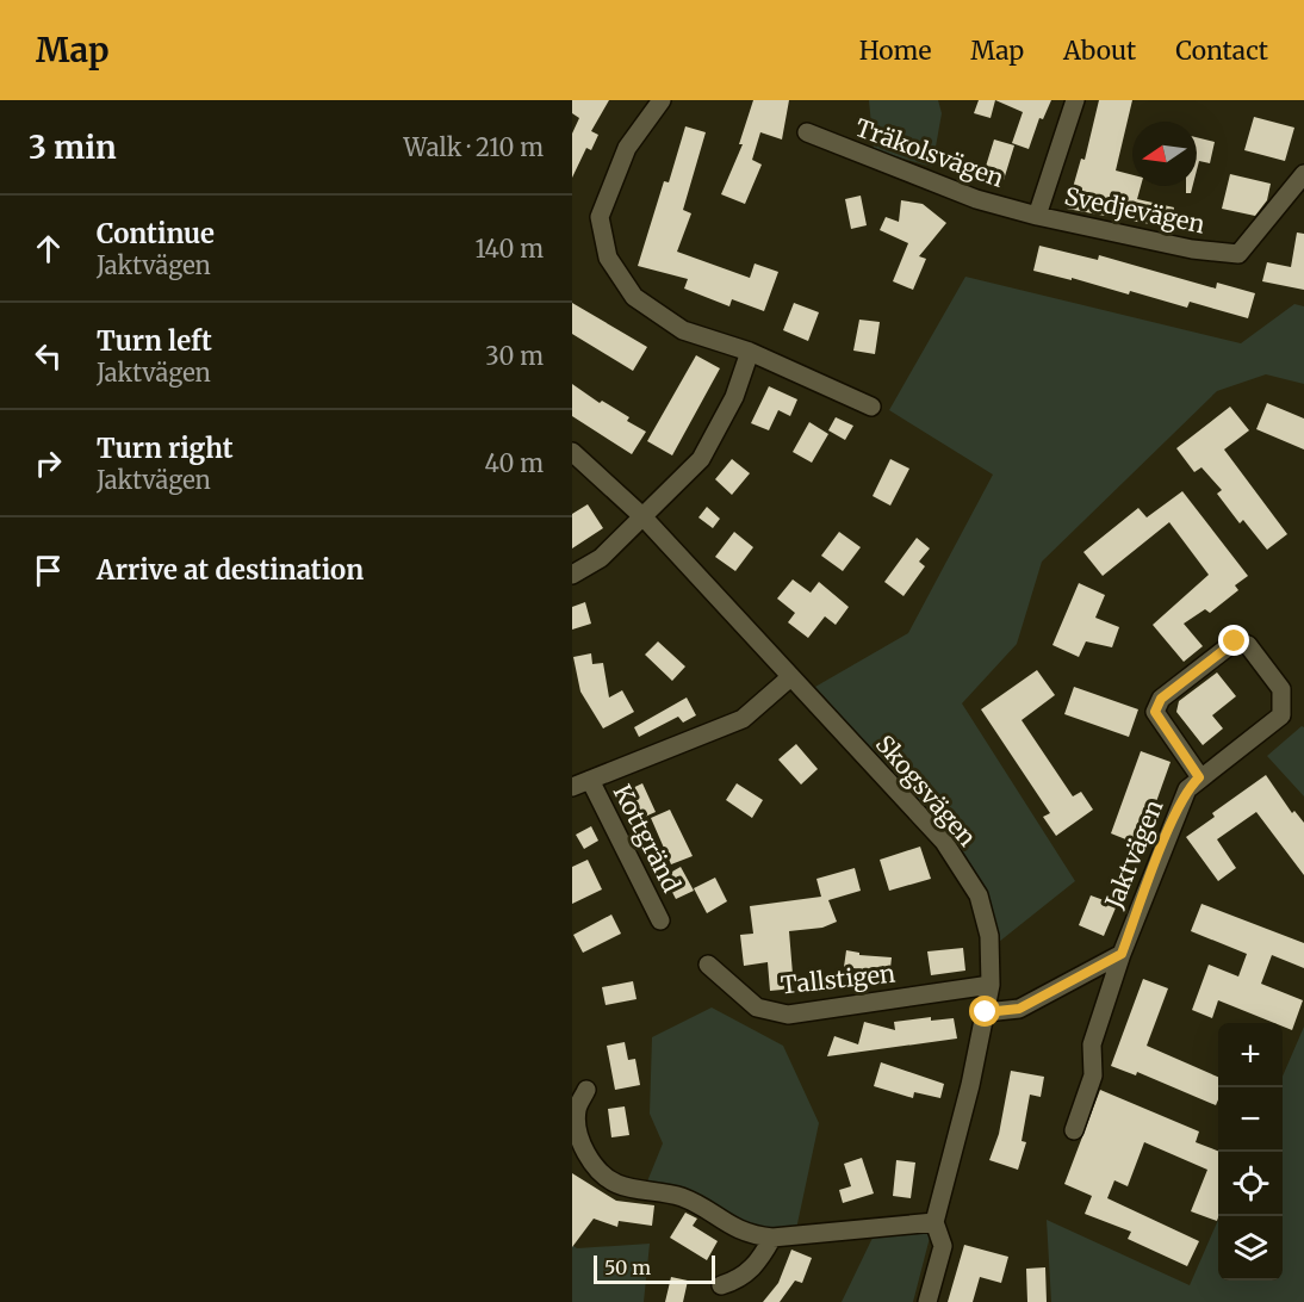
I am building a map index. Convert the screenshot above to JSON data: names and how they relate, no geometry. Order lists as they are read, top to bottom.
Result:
{
  "streets": {
    "street": [
      "Träkolsvägen",
      "Svedjevägen",
      "Skogsvägen",
      "Kottgränd",
      "Jaktvägen",
      "Tallstigen"
    ]
  },
  "crossings": [
    ["Träkolsvägen", "Svedjevägen"],
    ["Skogsvägen", "Tallstigen"]
  ],
  "scale_bar": "50 m",
  "north": "left",
  "page": {
    "header": "Map",
    "nav": [
      "Home",
      "Map",
      "About",
      "Contact"
    ],
    "heading": ["3 min", "Walk · 210 m"],
    "list": [
      ["Continue", "Jaktvägen", "140 m"],
      ["Turn left", "Jaktvägen", "30 m"],
      ["Turn right", "Jaktvägen", "40 m"],
      "Arrive at destination"
    ],
    "map_buttons": ["+", "−"],
    "scale": "50 m"
  }
}
